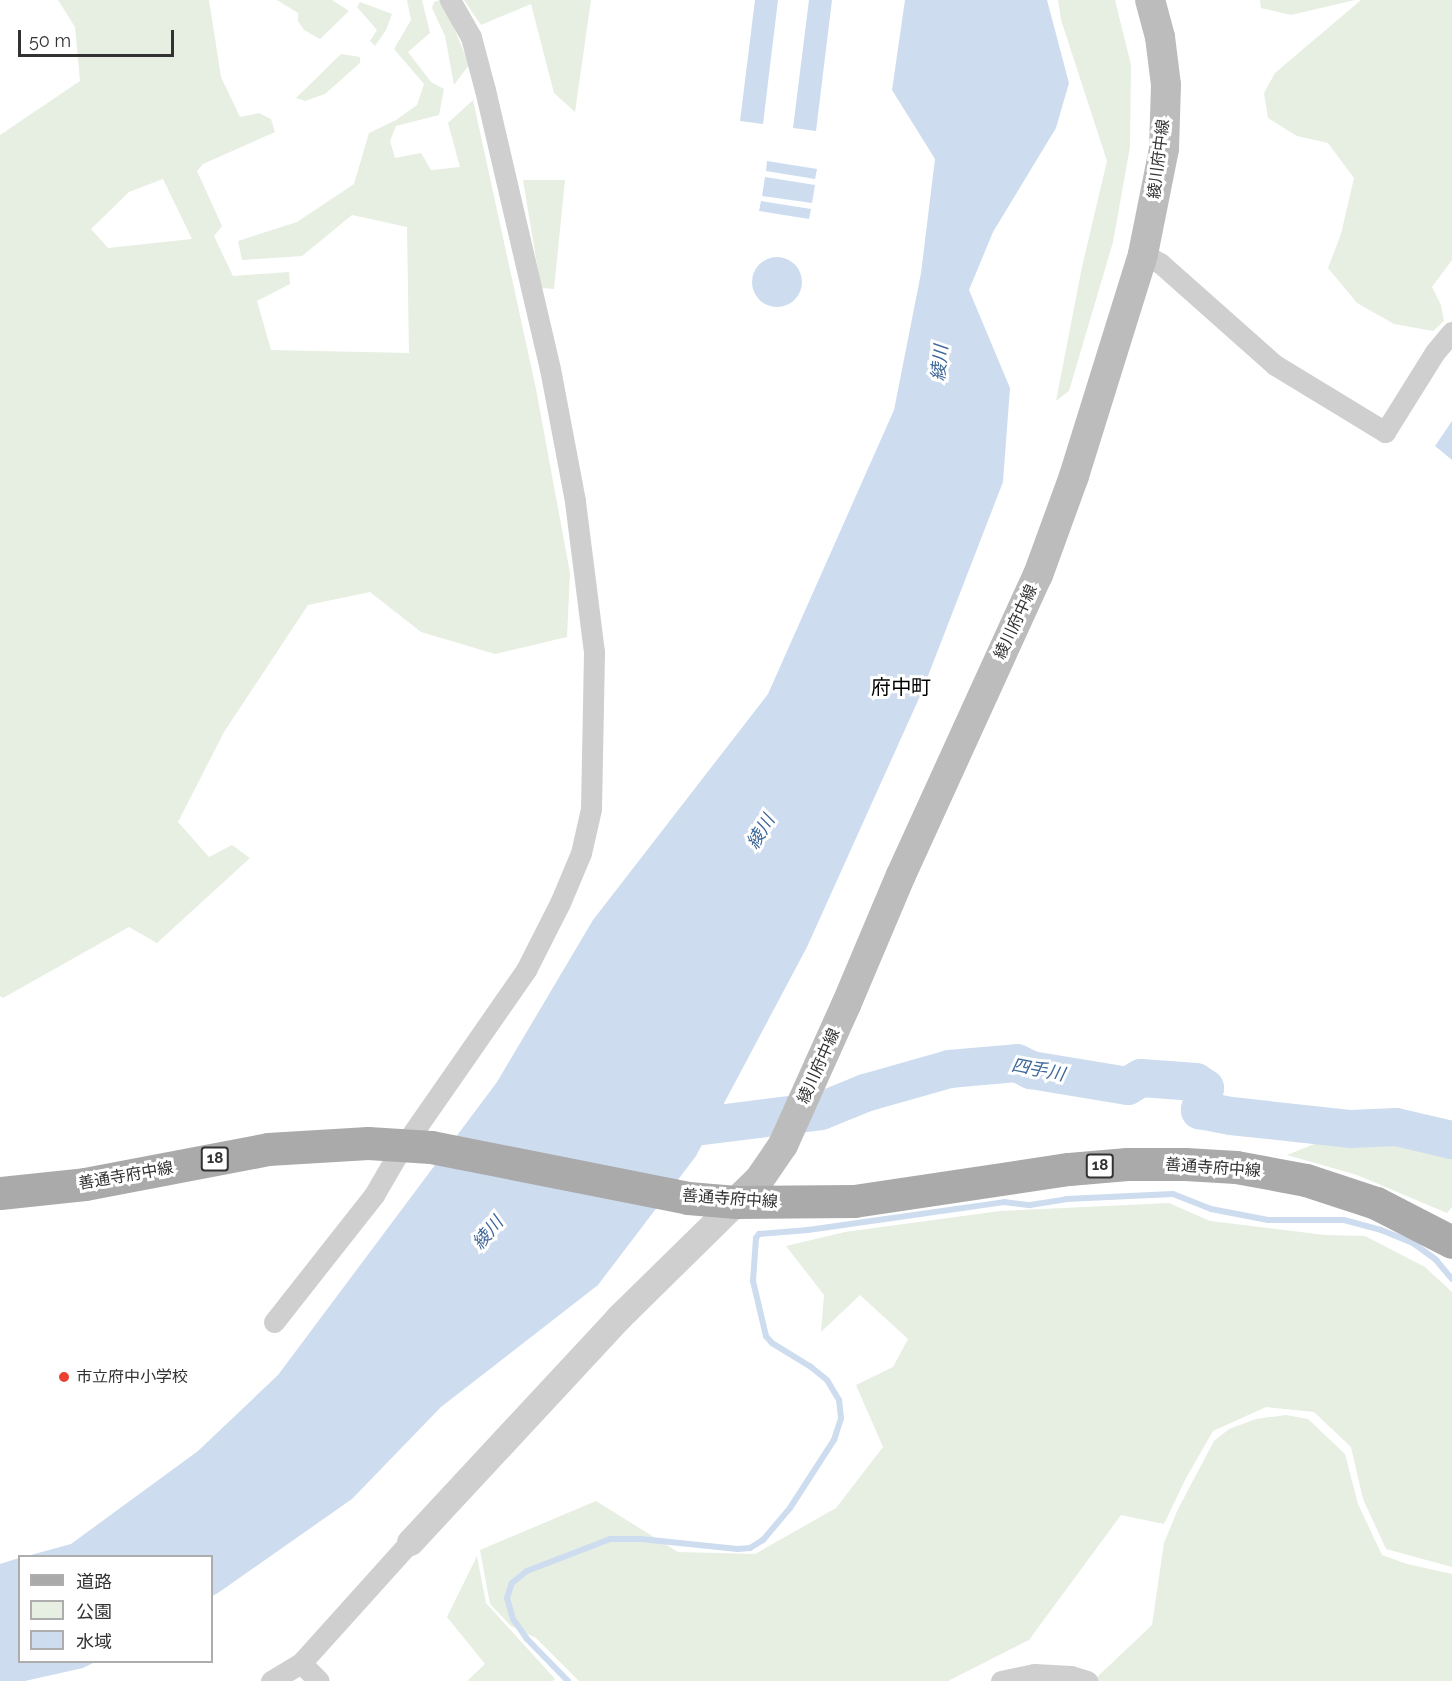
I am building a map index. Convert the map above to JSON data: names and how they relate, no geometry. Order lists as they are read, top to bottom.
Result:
{
  "streets": {
    "main road": ["綾川府中線", "18", "善通寺府中線"]
  },
  "crossings": [
    ["綾川府中線", "善通寺府中線"]
  ],
  "districts": ["府中町"],
  "water": ["綾川", "四手川"],
  "places": ["市立府中小学校"],
  "legend": ["道路", "公園", "水域"],
  "scale_bar": "50 m"
}
